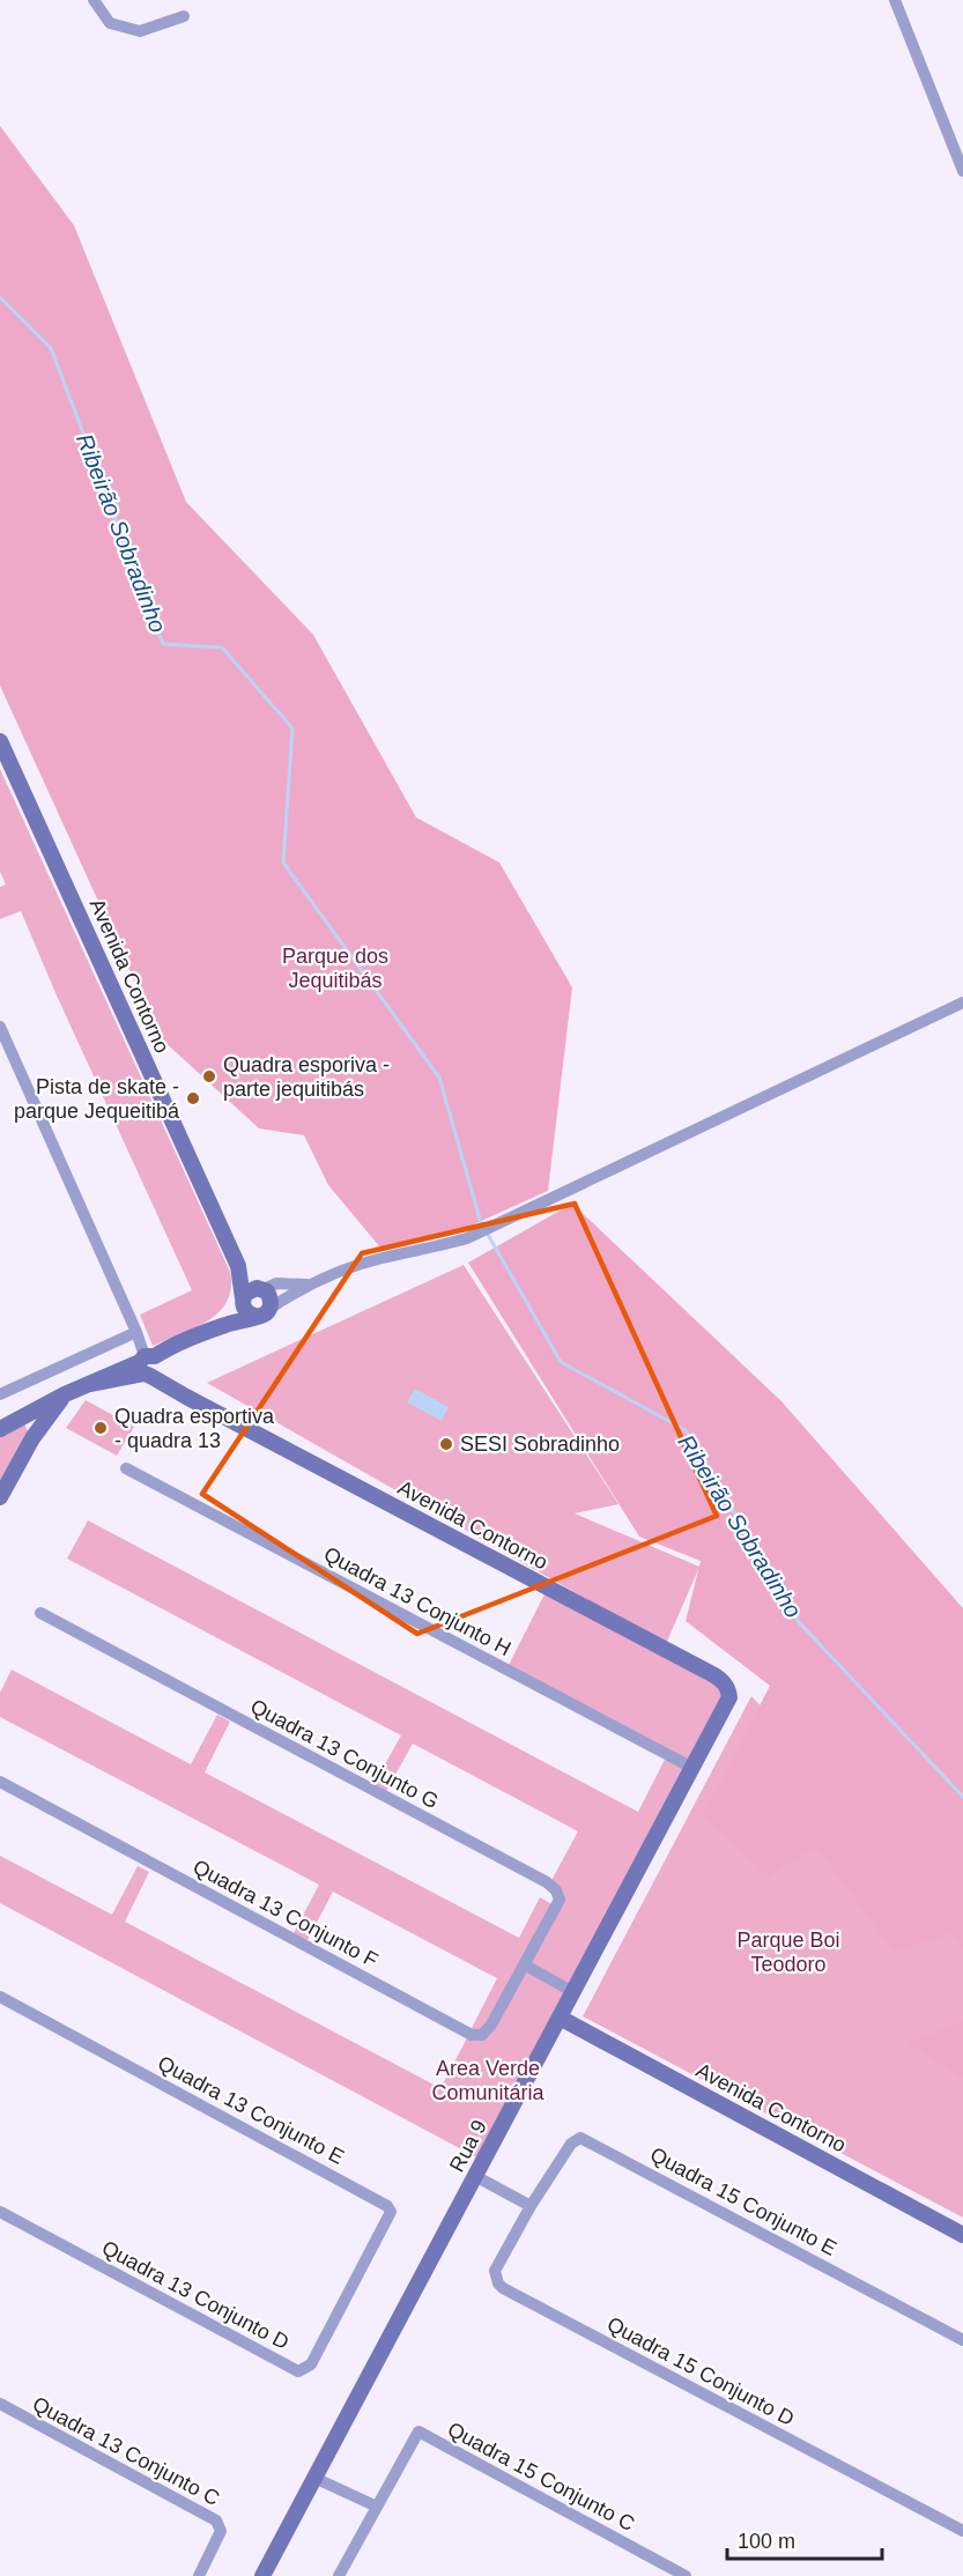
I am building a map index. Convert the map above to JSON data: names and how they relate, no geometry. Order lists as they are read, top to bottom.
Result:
{
  "streets": {
    "street": [
      "Avenida Contorno",
      "Quadra 13 Conjunto H",
      "Quadra 13 Conjunto G",
      "Quadra 13 Conjunto F",
      "Quadra 13 Conjunto E",
      "Rua 9",
      "Quadra 15 Conjunto E",
      "Quadra 13 Conjunto D",
      "Quadra 15 Conjunto D",
      "Quadra 13 Conjunto C",
      "Quadra 15 Conjunto C"
    ]
  },
  "crossings": [
    ["Avenida Contorno", "Rua 9"],
    ["Quadra 13 Conjunto H", "Rua 9"],
    ["Quadra 13 Conjunto G", "Quadra 13 Conjunto F"],
    ["Quadra 13 Conjunto E", "Quadra 13 Conjunto D"],
    ["Quadra 15 Conjunto E", "Quadra 15 Conjunto D"]
  ],
  "water": ["Ribeirão Sobradinho"],
  "parks": ["Parque dos Jequitibás", "Parque Boi Teodoro", "Area Verde Comunitária"],
  "places": [
    "Quadra esporiva - parte jequitibás",
    "Pista de skate - parque Jequeitibá",
    "Quadra esportiva - quadra 13",
    "SESI Sobradinho"
  ],
  "scale_bar": "100 m"
}
